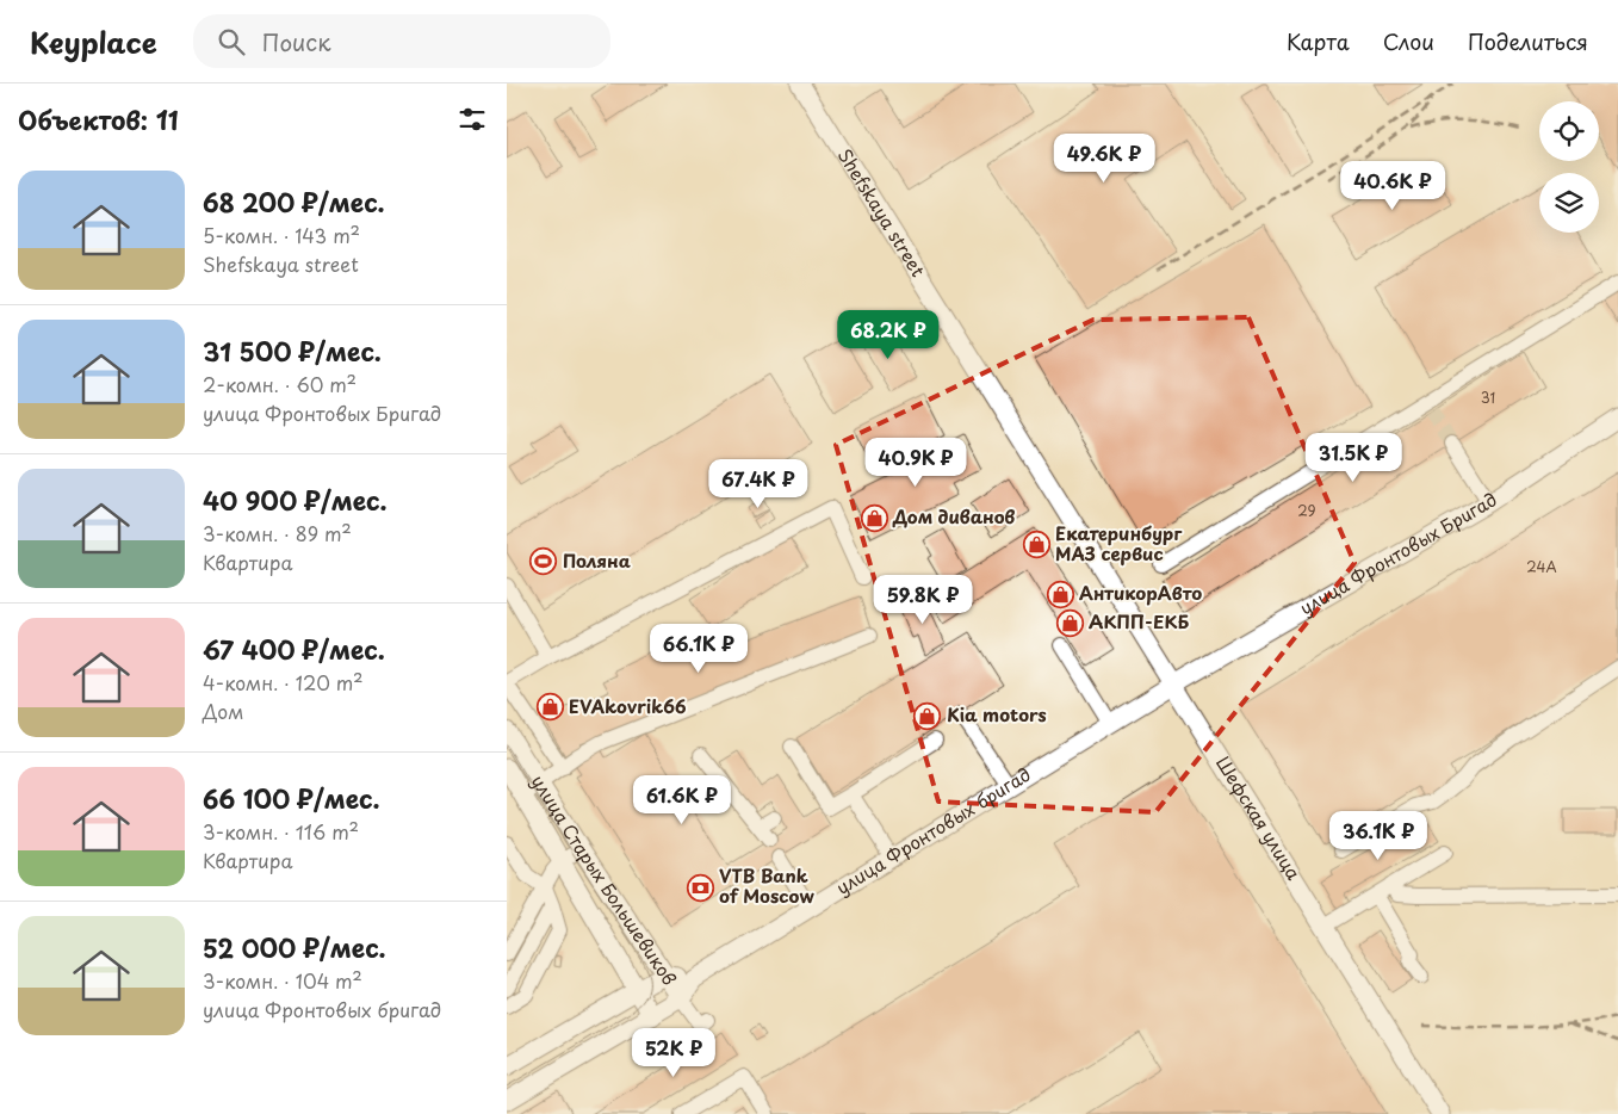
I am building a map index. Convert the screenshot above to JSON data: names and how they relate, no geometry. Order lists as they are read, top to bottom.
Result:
{
  "streets": {
    "main road": [
      "улица Фронтовых Бригад",
      "Шефская улица",
      "улица Фронтовых бригад",
      "улица Старых Большевиков"
    ]
  },
  "crossings": [
    ["улица Фронтовых Бригад", "Шефская улица"],
    ["улица Фронтовых Бригад", "улица Фронтовых бригад"],
    ["Шефская улица", "улица Фронтовых бригад"],
    ["улица Фронтовых бригад", "улица Старых Большевиков"]
  ],
  "places": {
    "shop": [
      "Дом диванов",
      "Екатеринбург МАЗ сервис",
      "АнтикорАвто",
      "АКПП-ЕКБ",
      "EVAkovrik66",
      "Kia motors"
    ],
    "sports": ["Поляна"],
    "bank": ["VTB Bank of Moscow"]
  },
  "house_numbers": ["31", "29", "24А"],
  "page": {
    "header": "Keyplace",
    "search": "Поиск",
    "nav": ["Карта", "Слои", "Поделиться"],
    "heading": "Объектов: 11",
    "price": [
      "49.6K ₽",
      "40.6K ₽",
      "68.2K ₽",
      "31.5K ₽",
      "40.9K ₽",
      "67.4K ₽",
      "59.8K ₽",
      "66.1K ₽",
      "61.6K ₽",
      "36.1K ₽",
      "52K ₽"
    ],
    "list": [
      {
        "name": "68 200 ₽/мес.",
        "note": "5-комн. · 143 m² · Shefskaya street"
      },
      {
        "name": "31 500 ₽/мес.",
        "note": "2-комн. · 60 m² · улица Фронтовых Бригад"
      },
      {
        "name": "40 900 ₽/мес.",
        "note": "3-комн. · 89 m² · Квартира"
      },
      {
        "name": "67 400 ₽/мес.",
        "note": "4-комн. · 120 m² · Дом"
      },
      {
        "name": "66 100 ₽/мес.",
        "note": "3-комн. · 116 m² · Квартира"
      },
      {
        "name": "52 000 ₽/мес.",
        "note": "3-комн. · 104 m² · улица Фронтовых бригад"
      }
    ]
  }
}
